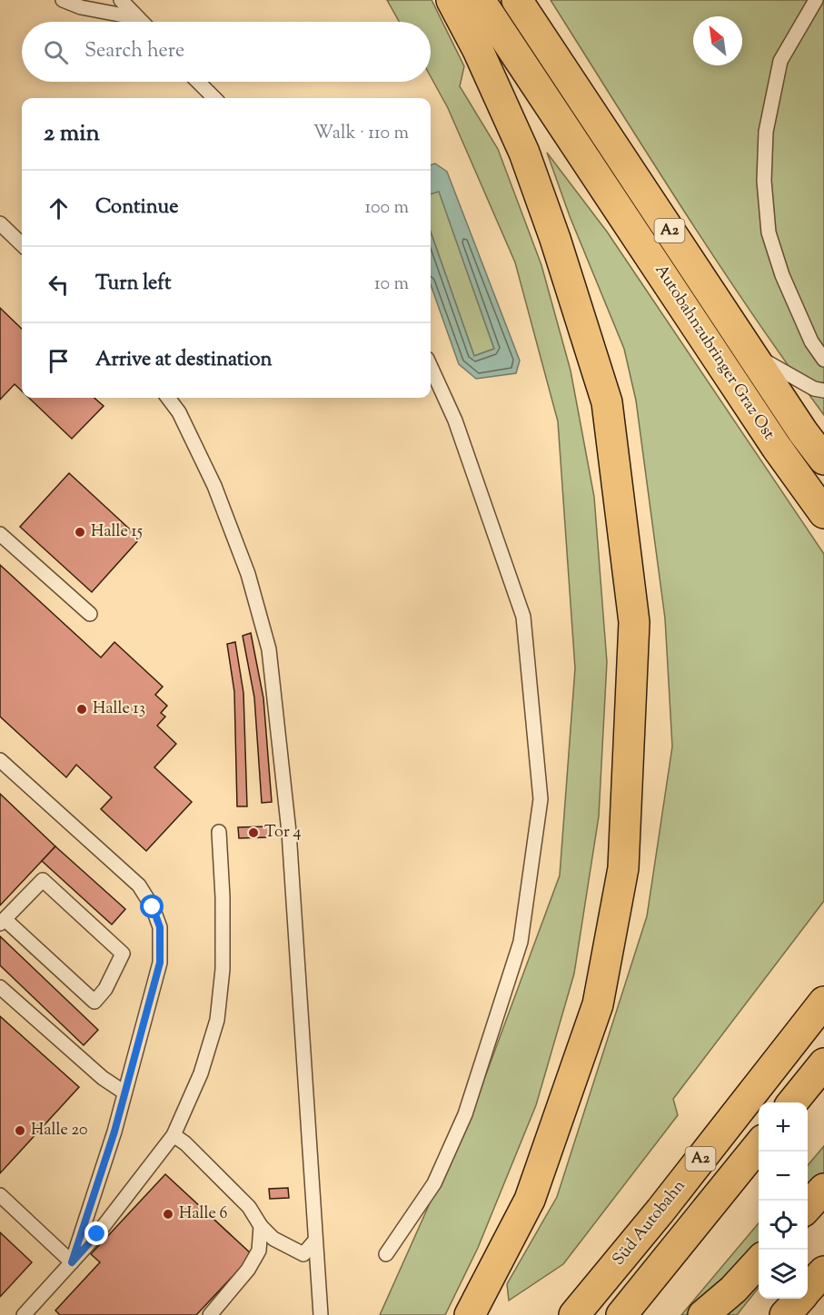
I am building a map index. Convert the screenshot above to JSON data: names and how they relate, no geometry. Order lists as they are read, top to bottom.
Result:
{
  "streets": {
    "main road": ["A2", "Autobahnzubringer Graz Ost", "Süd Autobahn"]
  },
  "places": [
    "Halle 15",
    "Halle 13",
    "Tor 4",
    "Halle 20",
    "Halle 6"
  ],
  "north": "top left",
  "page": {
    "search": "Search here",
    "heading": ["2 min", "Walk · 110 m"],
    "list": [
      ["Continue", "100 m"],
      ["Turn left", "10 m"],
      "Arrive at destination"
    ],
    "map_buttons": ["+", "−"]
  }
}
